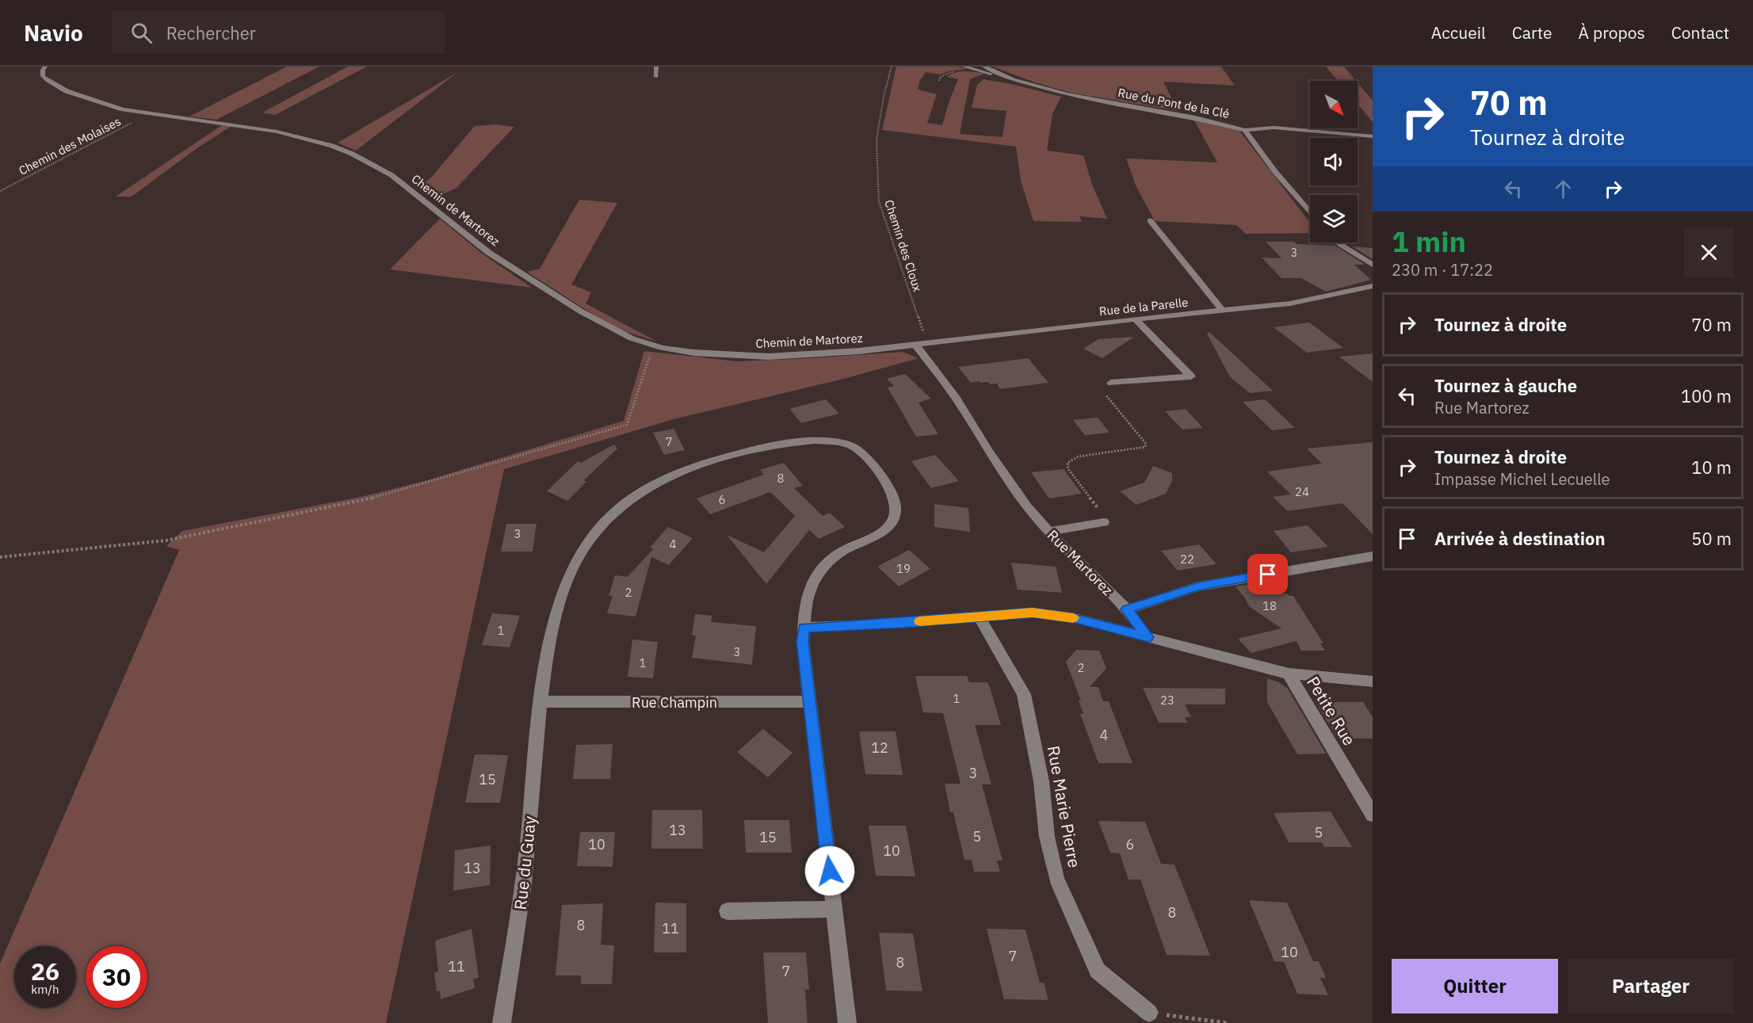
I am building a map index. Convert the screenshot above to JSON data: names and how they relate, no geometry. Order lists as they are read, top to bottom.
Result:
{
  "streets": {
    "street": [
      "Rue du Pont de la Clé",
      "Chemin de Martorez",
      "Rue de la Parelle",
      "Rue Martorez",
      "Rue Champin",
      "Petite Rue",
      "Rue Marie Pierre",
      "Rue du Guay"
    ],
    "path": ["Chemin des Molaises", "Chemin des Cloux"]
  },
  "crossings": [
    ["Chemin des Molaises", "Chemin de Martorez"],
    ["Chemin de Martorez", "Chemin des Cloux"],
    ["Chemin de Martorez", "Rue de la Parelle"],
    ["Chemin de Martorez", "Rue Martorez"],
    ["Chemin des Cloux", "Rue de la Parelle"],
    ["Chemin des Cloux", "Rue Martorez"],
    ["Rue de la Parelle", "Rue Martorez"],
    ["Rue Champin", "Rue du Guay"]
  ],
  "house_numbers": [
    "3",
    "7",
    "8",
    "24",
    "6",
    "3",
    "4",
    "22",
    "19",
    "2",
    "18",
    "1",
    "3",
    "1",
    "2",
    "1",
    "23",
    "4",
    "12",
    "3",
    "15",
    "13",
    "5",
    "5",
    "15",
    "10",
    "6",
    "10",
    "13",
    "8",
    "8",
    "11",
    "10",
    "7",
    "8",
    "11",
    "7"
  ],
  "north": "bottom right",
  "page": {
    "header": "Navio",
    "search": "Rechercher",
    "nav": [
      "Accueil",
      "Carte",
      "À propos",
      "Contact"
    ],
    "turn": ["70 m", "Tournez à droite"],
    "heading": ["1 min", "230 m · 17:22"],
    "list": [
      {
        "name": "Tournez à droite",
        "value": "70 m"
      },
      {
        "name": "Tournez à gauche",
        "note": "Rue Martorez",
        "value": "100 m"
      },
      {
        "name": "Tournez à droite",
        "note": "Impasse Michel Lecuelle",
        "value": "10 m"
      },
      {
        "name": "Arrivée à destination",
        "value": "50 m"
      }
    ],
    "speed": "26 km/h",
    "limit": "30",
    "buttons": ["Quitter", "Partager"]
  }
}
